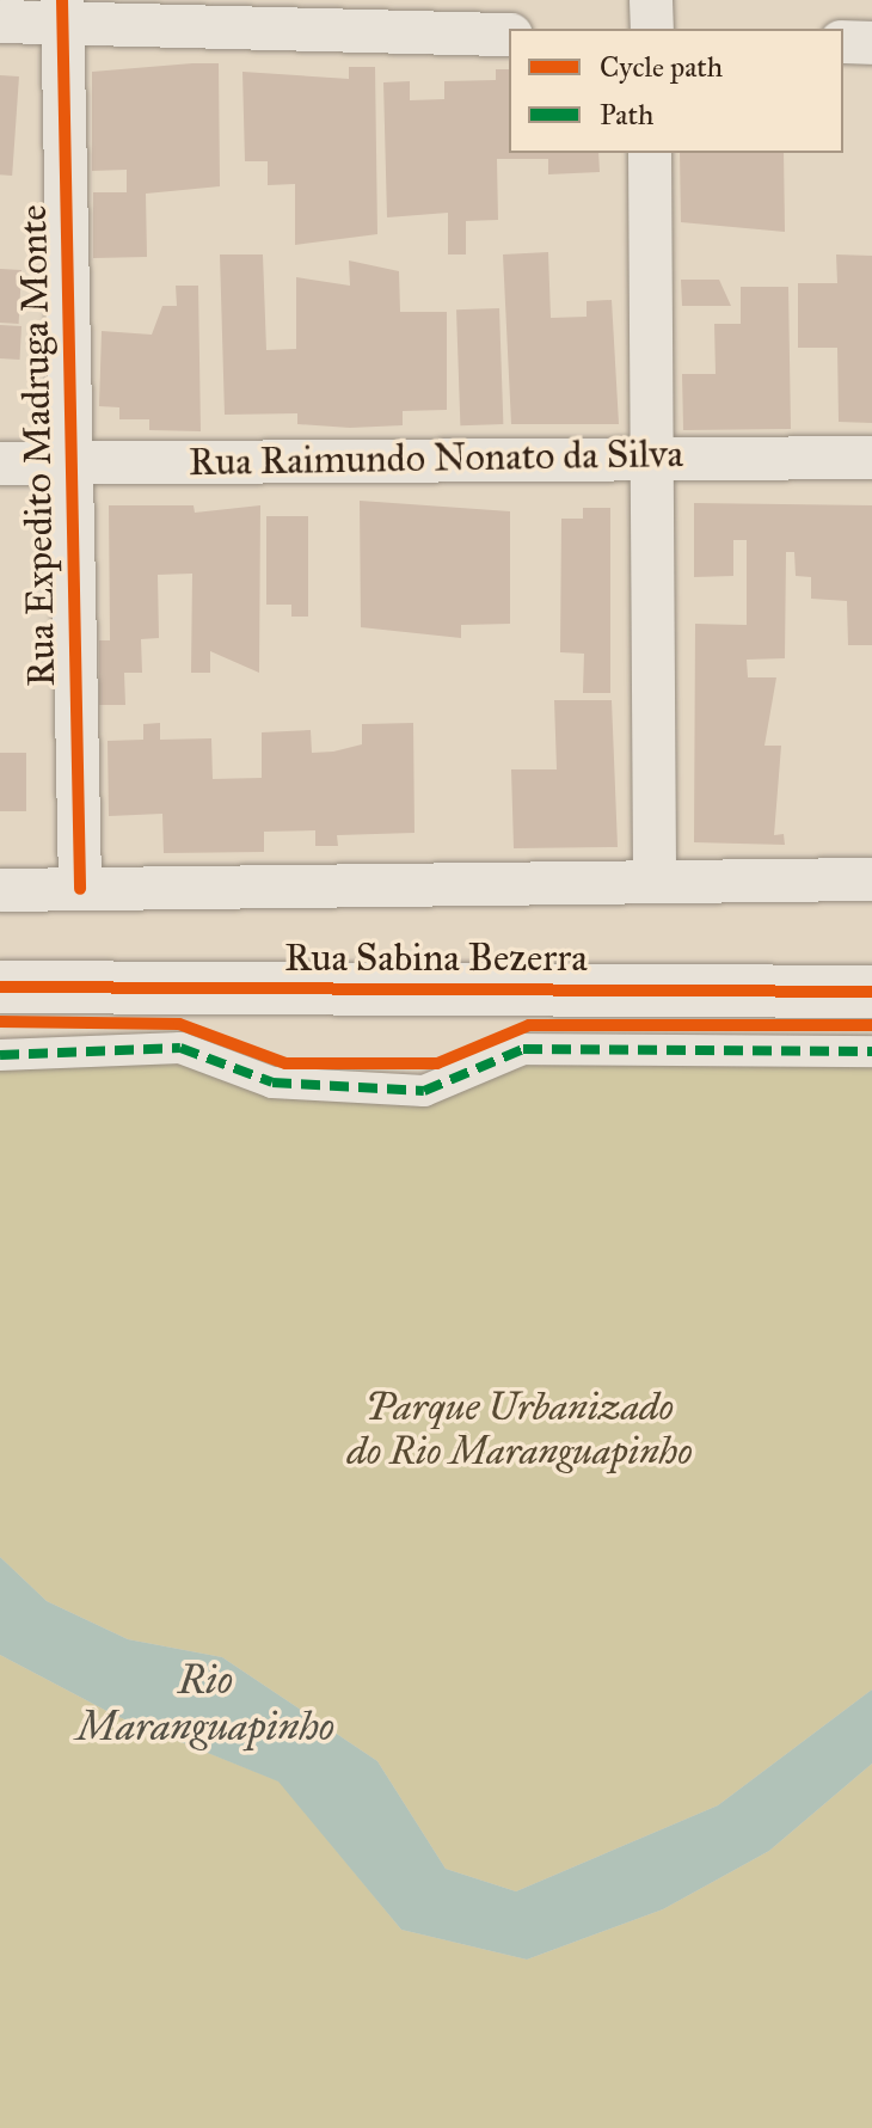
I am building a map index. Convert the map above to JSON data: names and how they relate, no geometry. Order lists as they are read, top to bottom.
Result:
{
  "streets": {
    "main road": ["Rua Sabina Bezerra"],
    "street": ["Rua Expedito Madruga Monte", "Rua Raimundo Nonato da Silva"]
  },
  "crossings": [
    ["Rua Expedito Madruga Monte", "Rua Raimundo Nonato da Silva"]
  ],
  "water": ["Rio Maranguapinho"],
  "parks": ["Parque Urbanizado do Rio Maranguapinho"],
  "legend": ["Cycle path", "Path"]
}
